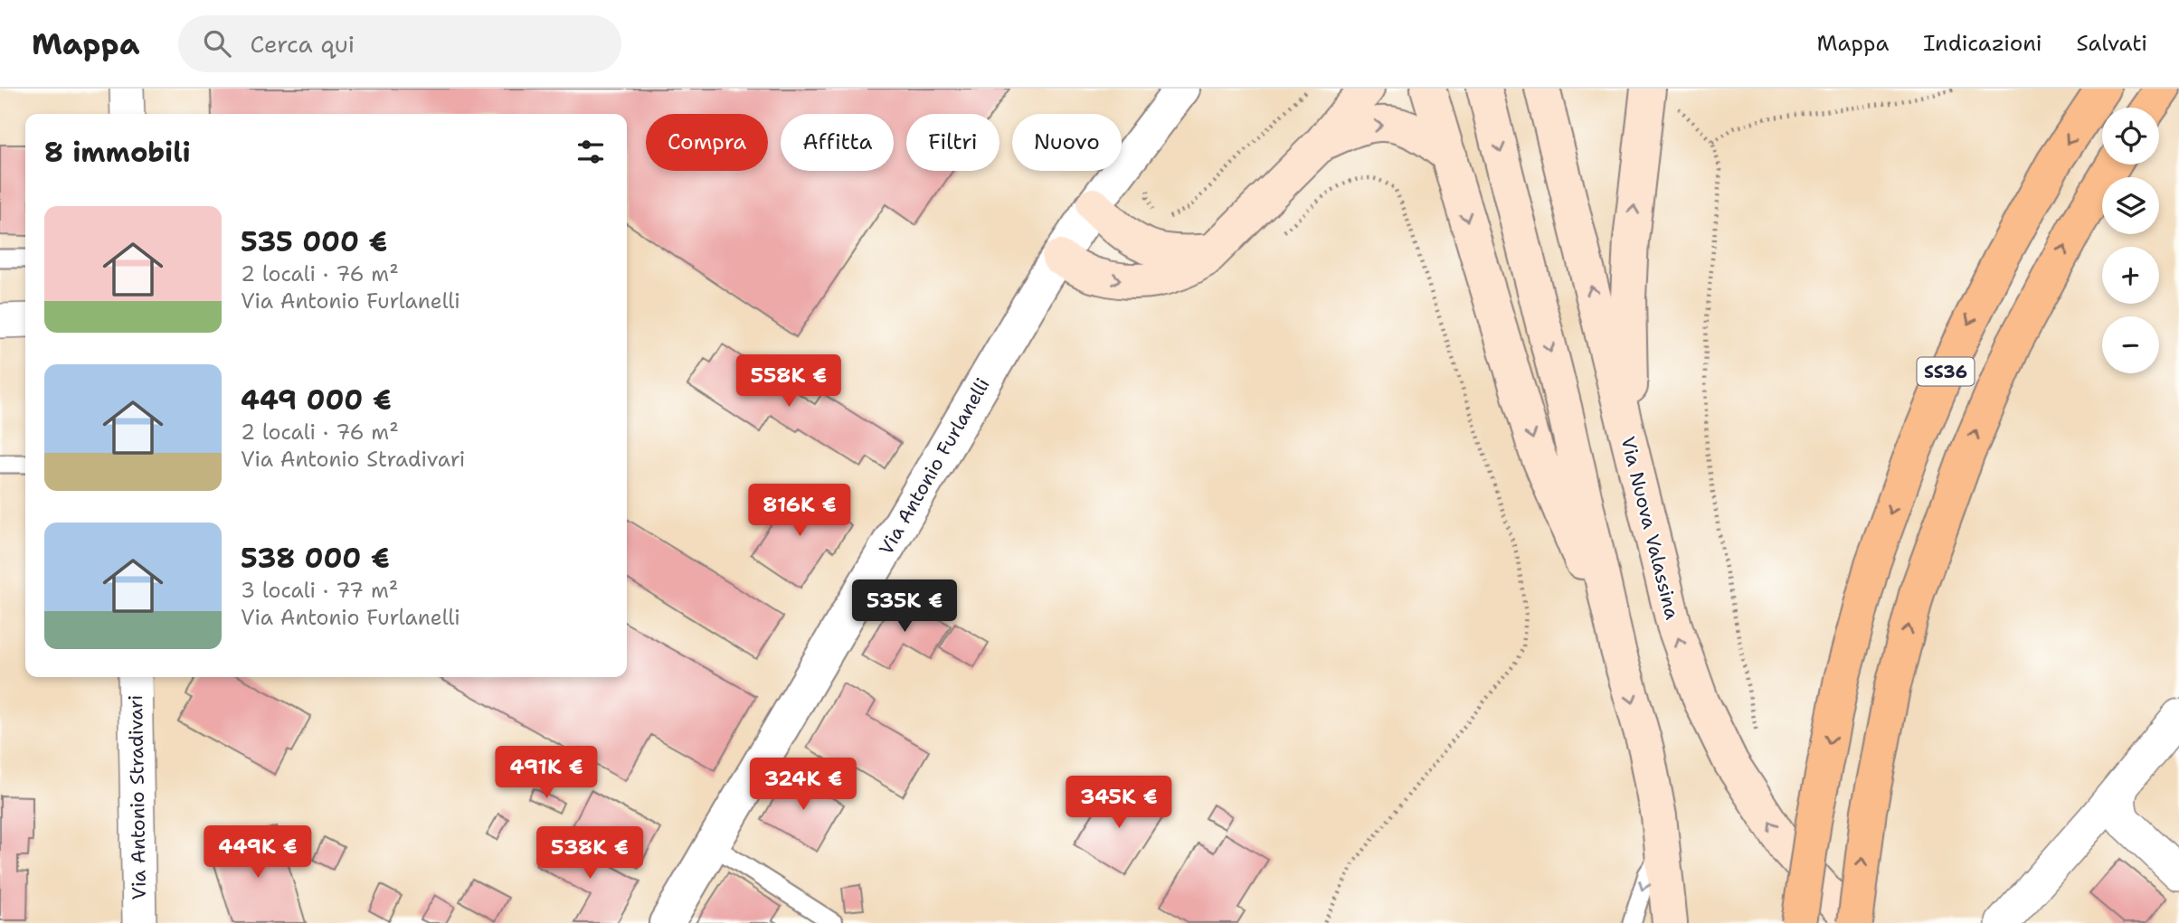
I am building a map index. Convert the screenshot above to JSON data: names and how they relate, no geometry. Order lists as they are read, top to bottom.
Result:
{
  "streets": {
    "highway": ["SS36"],
    "main road": ["Via Nuova Valassina"],
    "street": ["Via Antonio Furlanelli", "Via Antonio Stradivari"]
  },
  "crossings": [
    ["SS36", "Via Nuova Valassina"]
  ],
  "page": {
    "header": "Mappa",
    "search": "Cerca qui",
    "nav": ["Mappa", "Indicazioni", "Salvati"],
    "map_buttons": ["+", "−"],
    "chip": [
      "Compra",
      "Affitta",
      "Filtri",
      "Nuovo"
    ],
    "heading": "8 immobili",
    "list": [
      {
        "name": "535 000 €",
        "note": "2 locali · 76 m² · Via Antonio Furlanelli"
      },
      {
        "name": "449 000 €",
        "note": "2 locali · 76 m² · Via Antonio Stradivari"
      },
      {
        "name": "538 000 €",
        "note": "3 locali · 77 m² · Via Antonio Furlanelli"
      }
    ],
    "price": [
      "558K €",
      "816K €",
      "535K €",
      "491K €",
      "324K €",
      "345K €",
      "449K €",
      "538K €"
    ]
  }
}
